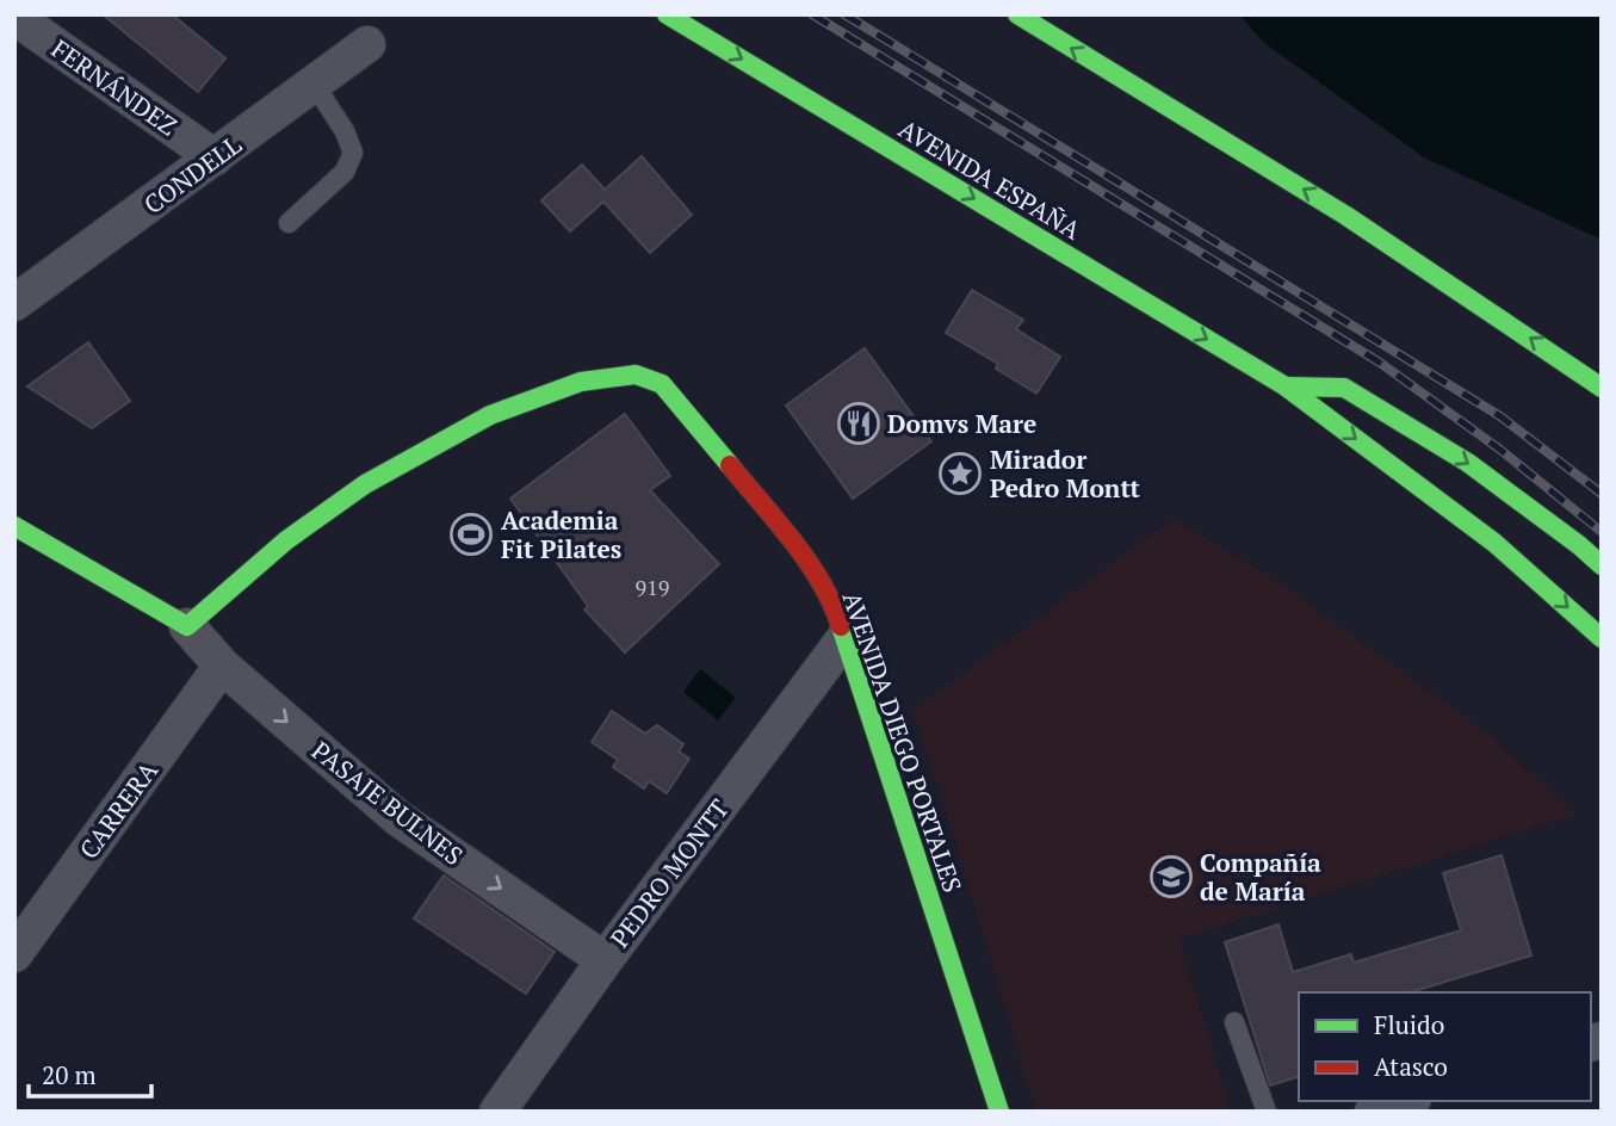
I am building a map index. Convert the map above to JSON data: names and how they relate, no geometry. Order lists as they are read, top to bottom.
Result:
{
  "streets": {
    "main road": ["AVENIDA ESPAÑA", "AVENIDA DIEGO PORTALES"],
    "street": [
      "FERNÁNDEZ",
      "CONDELL",
      "PASAJE BULNES",
      "CARRERA",
      "PEDRO MONTT"
    ]
  },
  "crossings": [
    ["FERNÁNDEZ", "CONDELL"],
    ["AVENIDA DIEGO PORTALES", "PASAJE BULNES"],
    ["AVENIDA DIEGO PORTALES", "PEDRO MONTT"],
    ["PASAJE BULNES", "CARRERA"],
    ["PASAJE BULNES", "PEDRO MONTT"]
  ],
  "one_way": ["AVENIDA ESPAÑA", "PASAJE BULNES"],
  "places": {
    "restaurant": ["Domvs Mare"],
    "place": ["Mirador Pedro Montt"],
    "sports": ["Academia Fit Pilates"],
    "school or university": ["Compañía de María"]
  },
  "house_numbers": ["919"],
  "legend": ["Fluido", "Atasco"],
  "scale_bar": "20 m"
}
